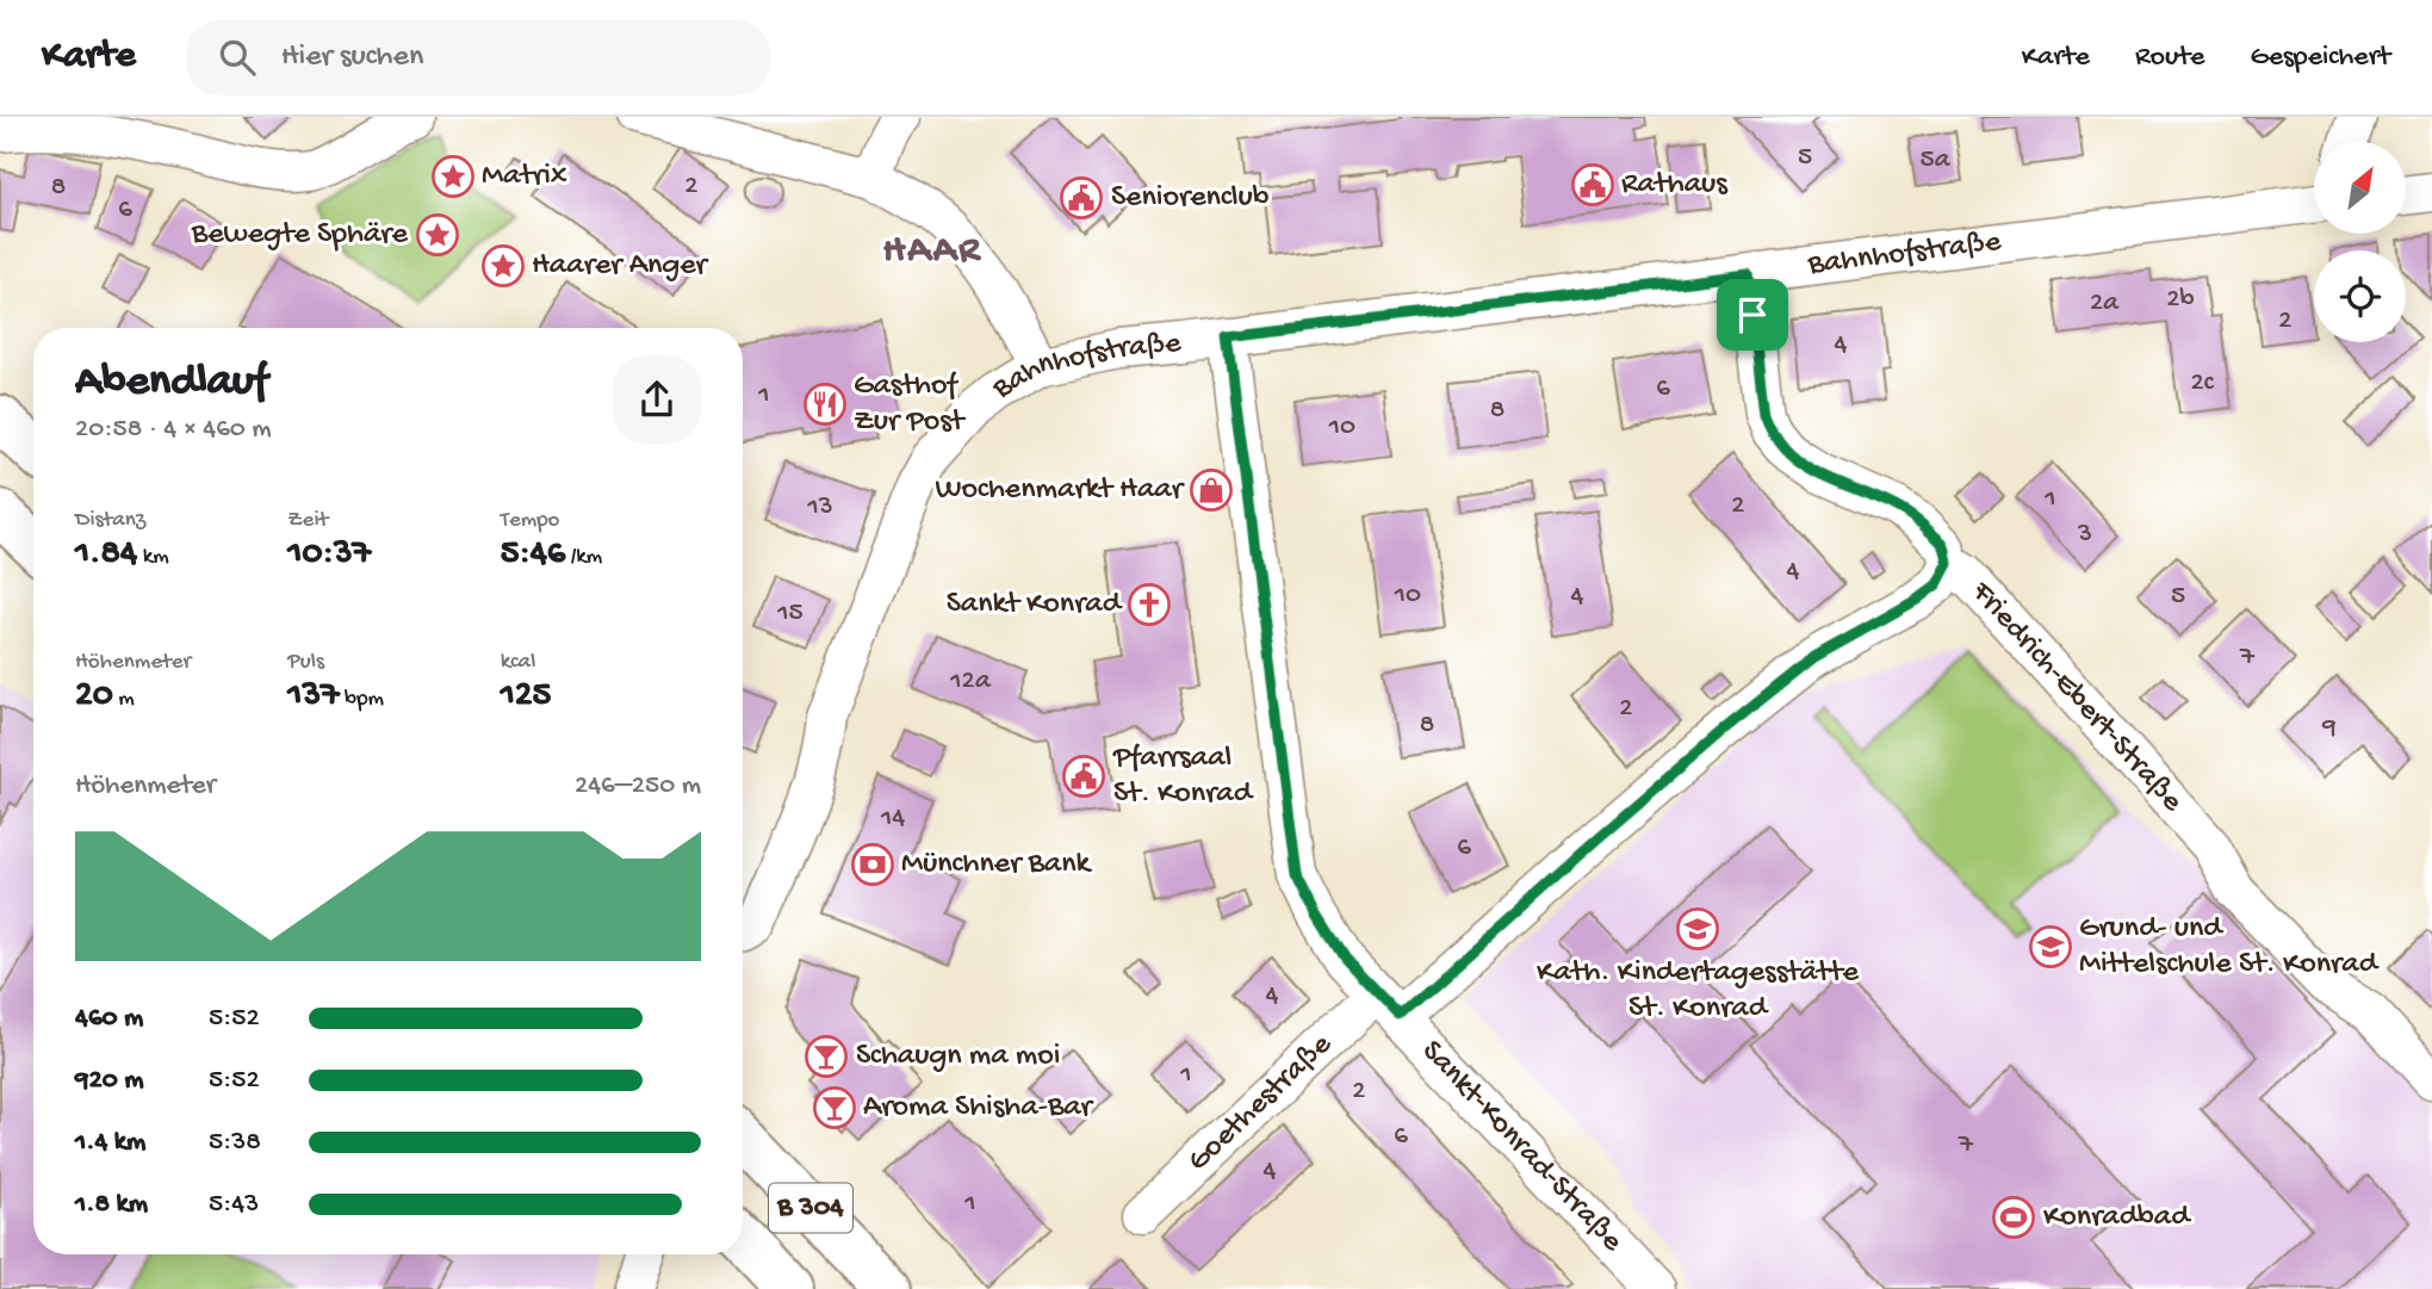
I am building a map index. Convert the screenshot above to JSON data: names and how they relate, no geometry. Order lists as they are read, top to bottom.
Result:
{
  "streets": {
    "main road": ["B 304"],
    "street": [
      "Bahnhofstraße",
      "Friedrich-Ebert-Straße",
      "Goethestraße",
      "Sankt-Konrad-Straße"
    ]
  },
  "crossings": [
    ["Bahnhofstraße", "Friedrich-Ebert-Straße"],
    ["Bahnhofstraße", "Sankt-Konrad-Straße"],
    ["Friedrich-Ebert-Straße", "Goethestraße"],
    ["Goethestraße", "Sankt-Konrad-Straße"]
  ],
  "districts": ["HAAR"],
  "places": {
    "place": ["Matrix", "Bewegte Sphäre", "Haarer Anger"],
    "public building": ["Rathaus", "Seniorenclub", "Pfarrsaal St. Konrad"],
    "restaurant": ["Gasthof Zur Post"],
    "shop": ["Wochenmarkt Haar"],
    "church": ["Sankt Konrad"],
    "bank": ["Münchner Bank"],
    "school or university": ["Kath. Kindertagesstätte St. Konrad", "Grund- und Mittelschule St. Konrad"],
    "bar": ["Schaugn ma moi", "Aroma Shisha-Bar"],
    "sports": ["Konradbad"]
  },
  "house_numbers": [
    "5",
    "5a",
    "2",
    "8",
    "6",
    "2b",
    "2a",
    "2",
    "4",
    "2c",
    "6",
    "1",
    "8",
    "10",
    "1",
    "2",
    "13",
    "3",
    "4",
    "10",
    "4",
    "5",
    "15",
    "7",
    "12a",
    "2",
    "8",
    "9",
    "14",
    "6",
    "4",
    "1",
    "2",
    "6",
    "7",
    "4",
    "1"
  ],
  "north": "top right",
  "page": {
    "header": "Karte",
    "search": "Hier suchen",
    "nav": ["Karte", "Route", "Gespeichert"],
    "heading": ["Abendlauf", "20:58 · 4 × 460 m"],
    "stats": [
      ["Distanz", "1.84 km"],
      ["Zeit", "10:37"],
      ["Tempo", "5:46 /km"],
      ["Höhenmeter", "20 m"],
      ["Puls", "137 bpm"],
      ["kcal", "125"]
    ],
    "chart": ["Höhenmeter", "246–250 m"],
    "list": [
      {
        "name": "460 m",
        "note": "5:52"
      },
      {
        "name": "920 m",
        "note": "5:52"
      },
      {
        "name": "1.4 km",
        "note": "5:38"
      },
      {
        "name": "1.8 km",
        "note": "5:43"
      }
    ]
  }
}
